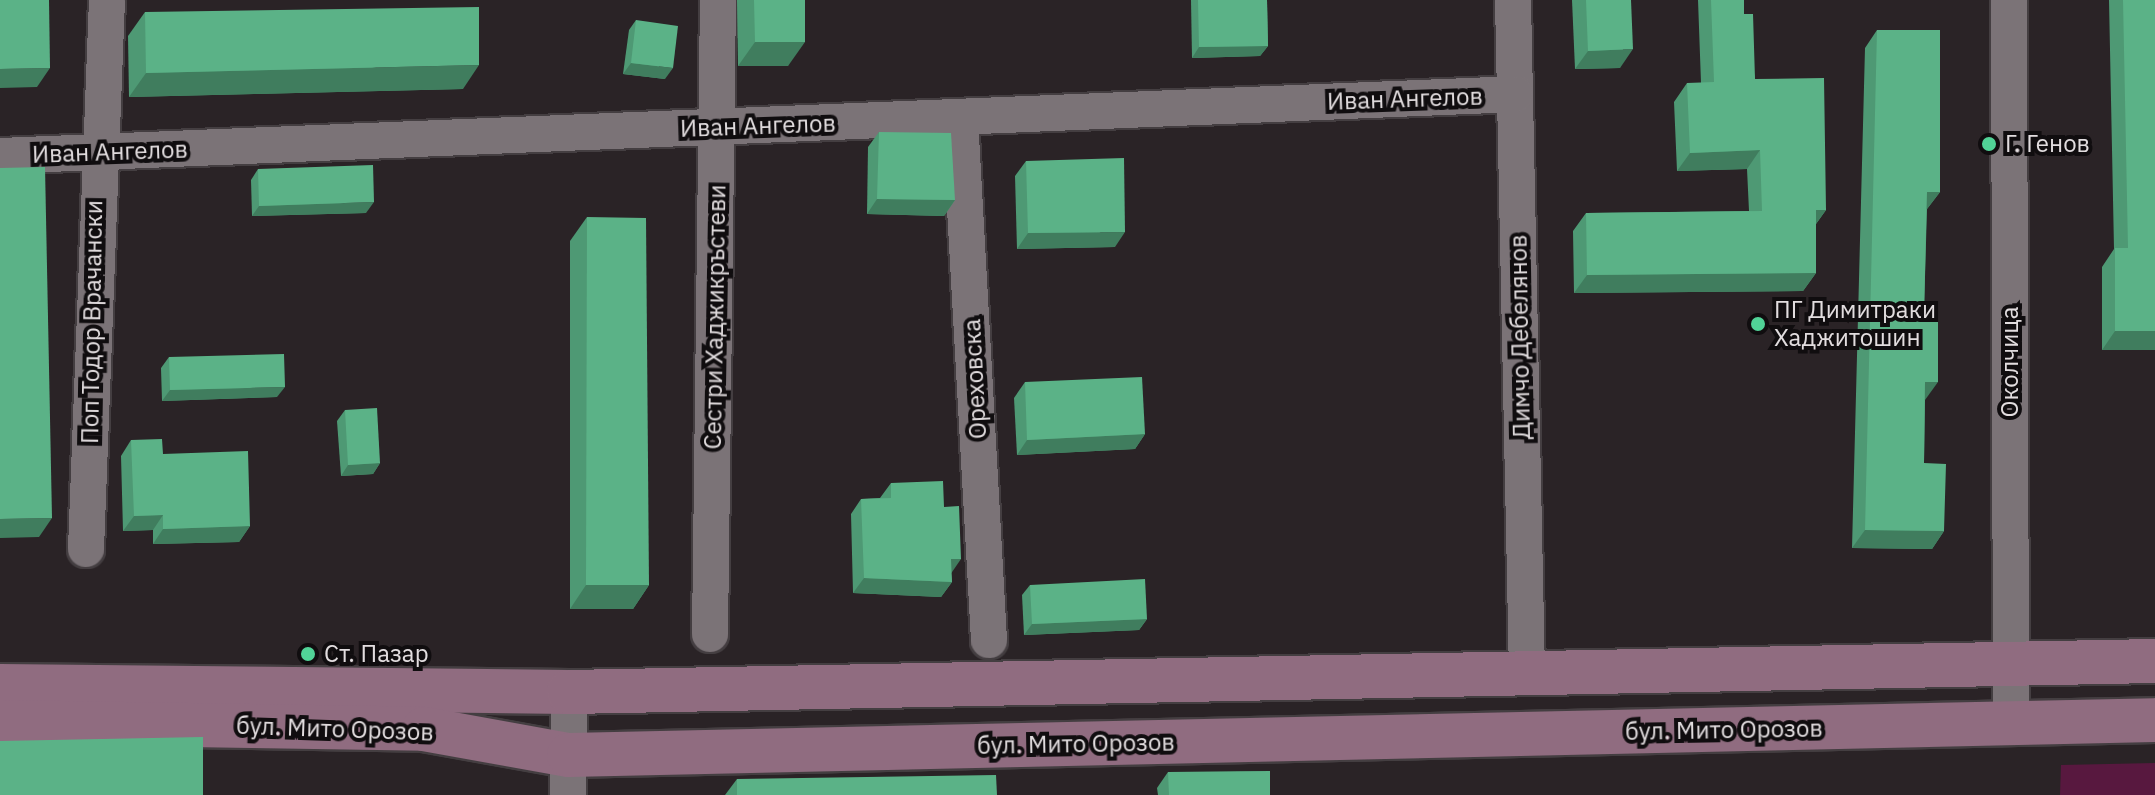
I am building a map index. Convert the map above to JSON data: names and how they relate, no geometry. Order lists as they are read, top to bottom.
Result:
{
  "streets": {
    "main road": ["бул. Мито Орозов"],
    "street": [
      "Иван Ангелов",
      "Сестри Хаджикръстеви",
      "Поп Тодор Врачански",
      "Димчо Дебелянов",
      "Околчица",
      "Ореховска"
    ]
  },
  "crossings": [
    ["Иван Ангелов", "Сестри Хаджикръстеви"],
    ["Иван Ангелов", "Поп Тодор Врачански"],
    ["Иван Ангелов", "Димчо Дебелянов"],
    ["Иван Ангелов", "Ореховска"],
    ["Димчо Дебелянов", "бул. Мито Орозов"],
    ["Околчица", "бул. Мито Орозов"]
  ],
  "places": ["Г. Генов", "ПГ Димитраки Хаджитошин", "Ст. Пазар"]
}
